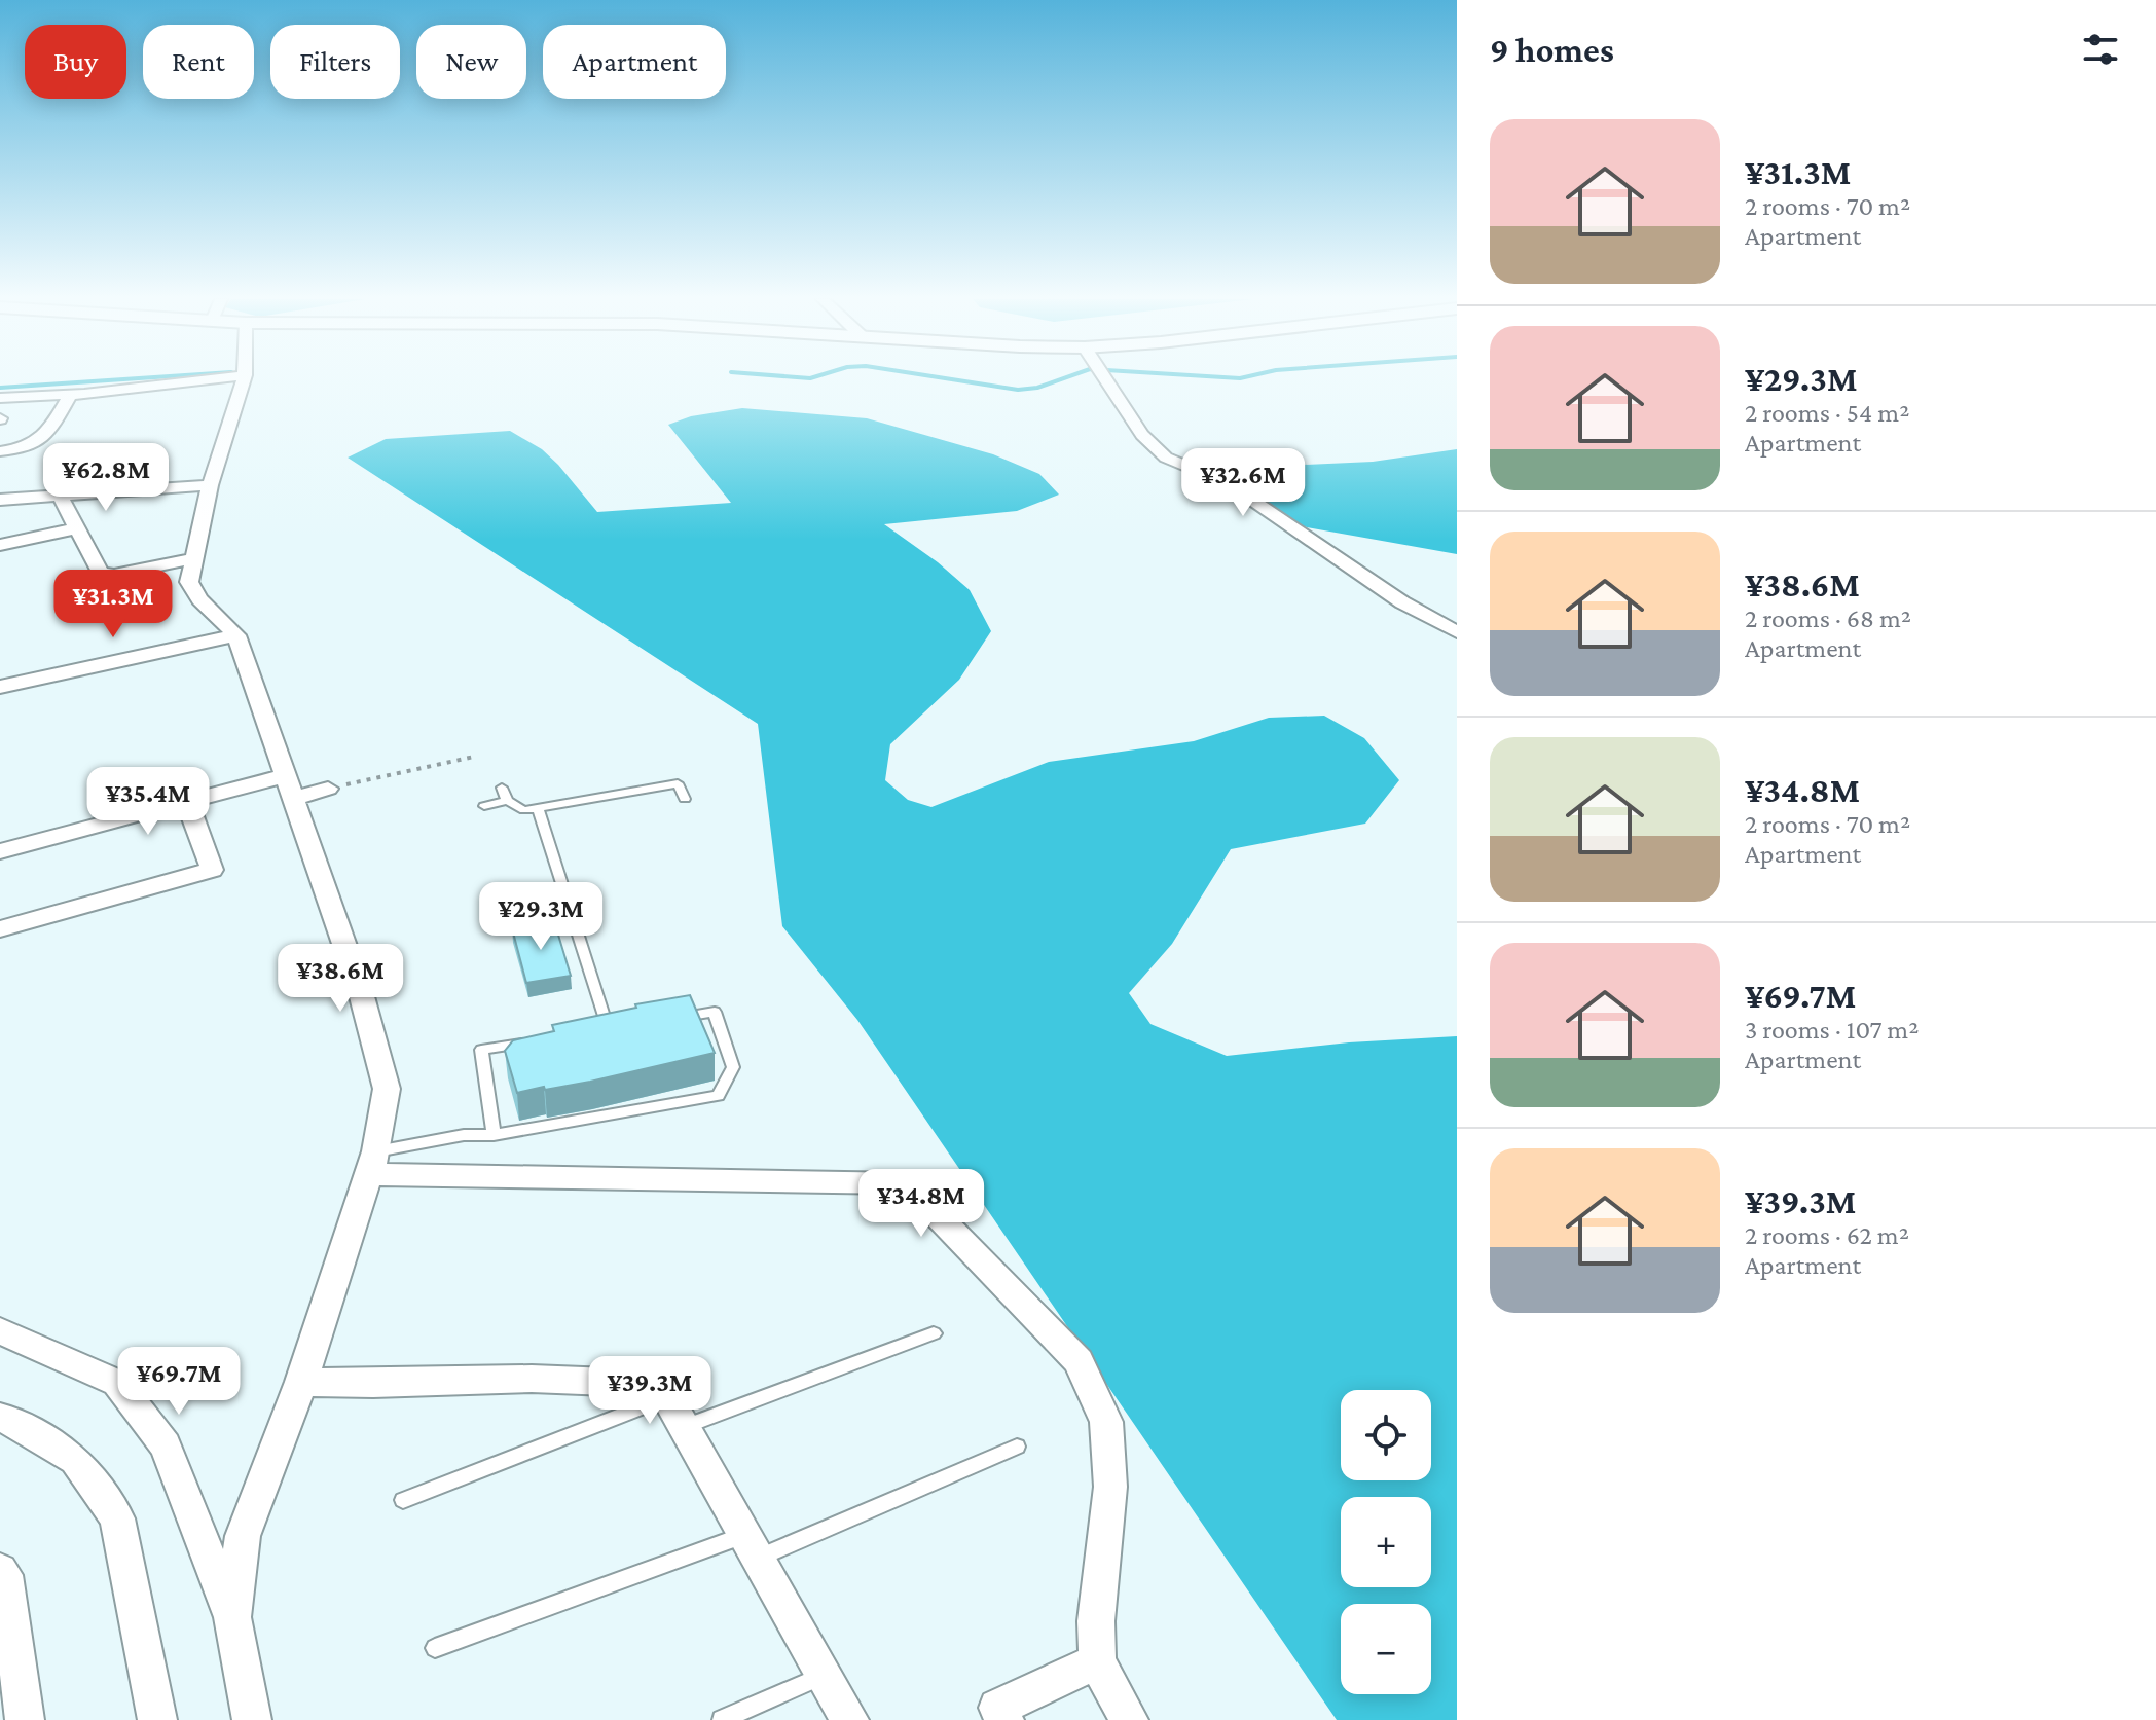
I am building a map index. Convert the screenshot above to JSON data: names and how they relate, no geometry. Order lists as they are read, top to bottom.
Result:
{
  "page": {
    "heading": "9 homes",
    "chip": [
      "Buy",
      "Rent",
      "Filters",
      "New",
      "Apartment"
    ],
    "list": [
      {
        "name": "¥31.3M",
        "note": "2 rooms · 70 m² · Apartment"
      },
      {
        "name": "¥29.3M",
        "note": "2 rooms · 54 m² · Apartment"
      },
      {
        "name": "¥38.6M",
        "note": "2 rooms · 68 m² · Apartment"
      },
      {
        "name": "¥34.8M",
        "note": "2 rooms · 70 m² · Apartment"
      },
      {
        "name": "¥69.7M",
        "note": "3 rooms · 107 m² · Apartment"
      },
      {
        "name": "¥39.3M",
        "note": "2 rooms · 62 m² · Apartment"
      }
    ],
    "price": [
      "¥62.8M",
      "¥32.6M",
      "¥31.3M",
      "¥35.4M",
      "¥29.3M",
      "¥38.6M",
      "¥34.8M",
      "¥69.7M",
      "¥39.3M"
    ],
    "map_buttons": ["+", "−"]
  }
}
